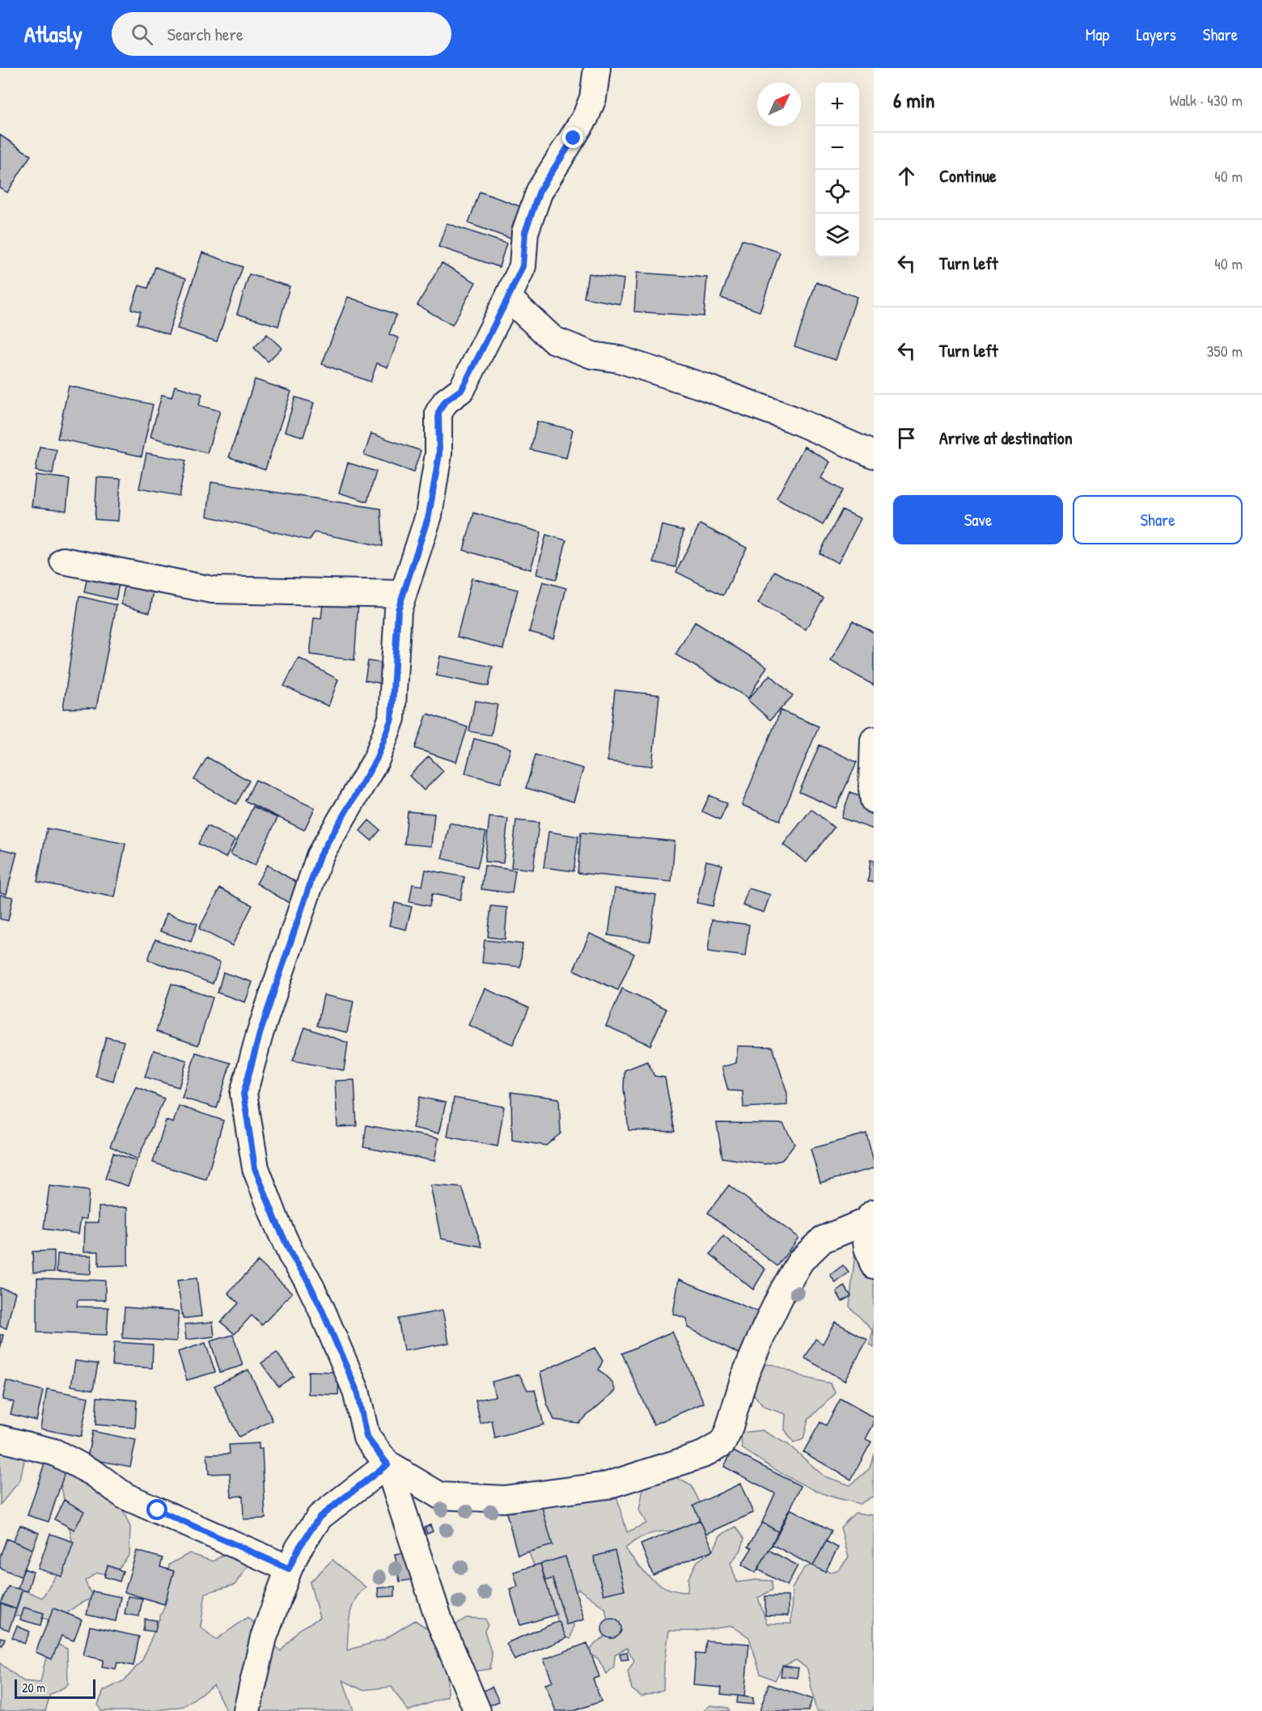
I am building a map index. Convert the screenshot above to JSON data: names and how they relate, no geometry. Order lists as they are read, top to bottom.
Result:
{
  "scale_bar": "20 m",
  "north": "top right",
  "page": {
    "header": "Atlasly",
    "search": "Search here",
    "nav": ["Map", "Layers", "Share"],
    "heading": ["6 min", "Walk · 430 m"],
    "map_buttons": ["+", "−"],
    "list": [
      ["Continue", "40 m"],
      ["Turn left", "40 m"],
      ["Turn left", "350 m"],
      "Arrive at destination"
    ],
    "buttons": ["Save", "Share"],
    "scale": "20 m"
  }
}
